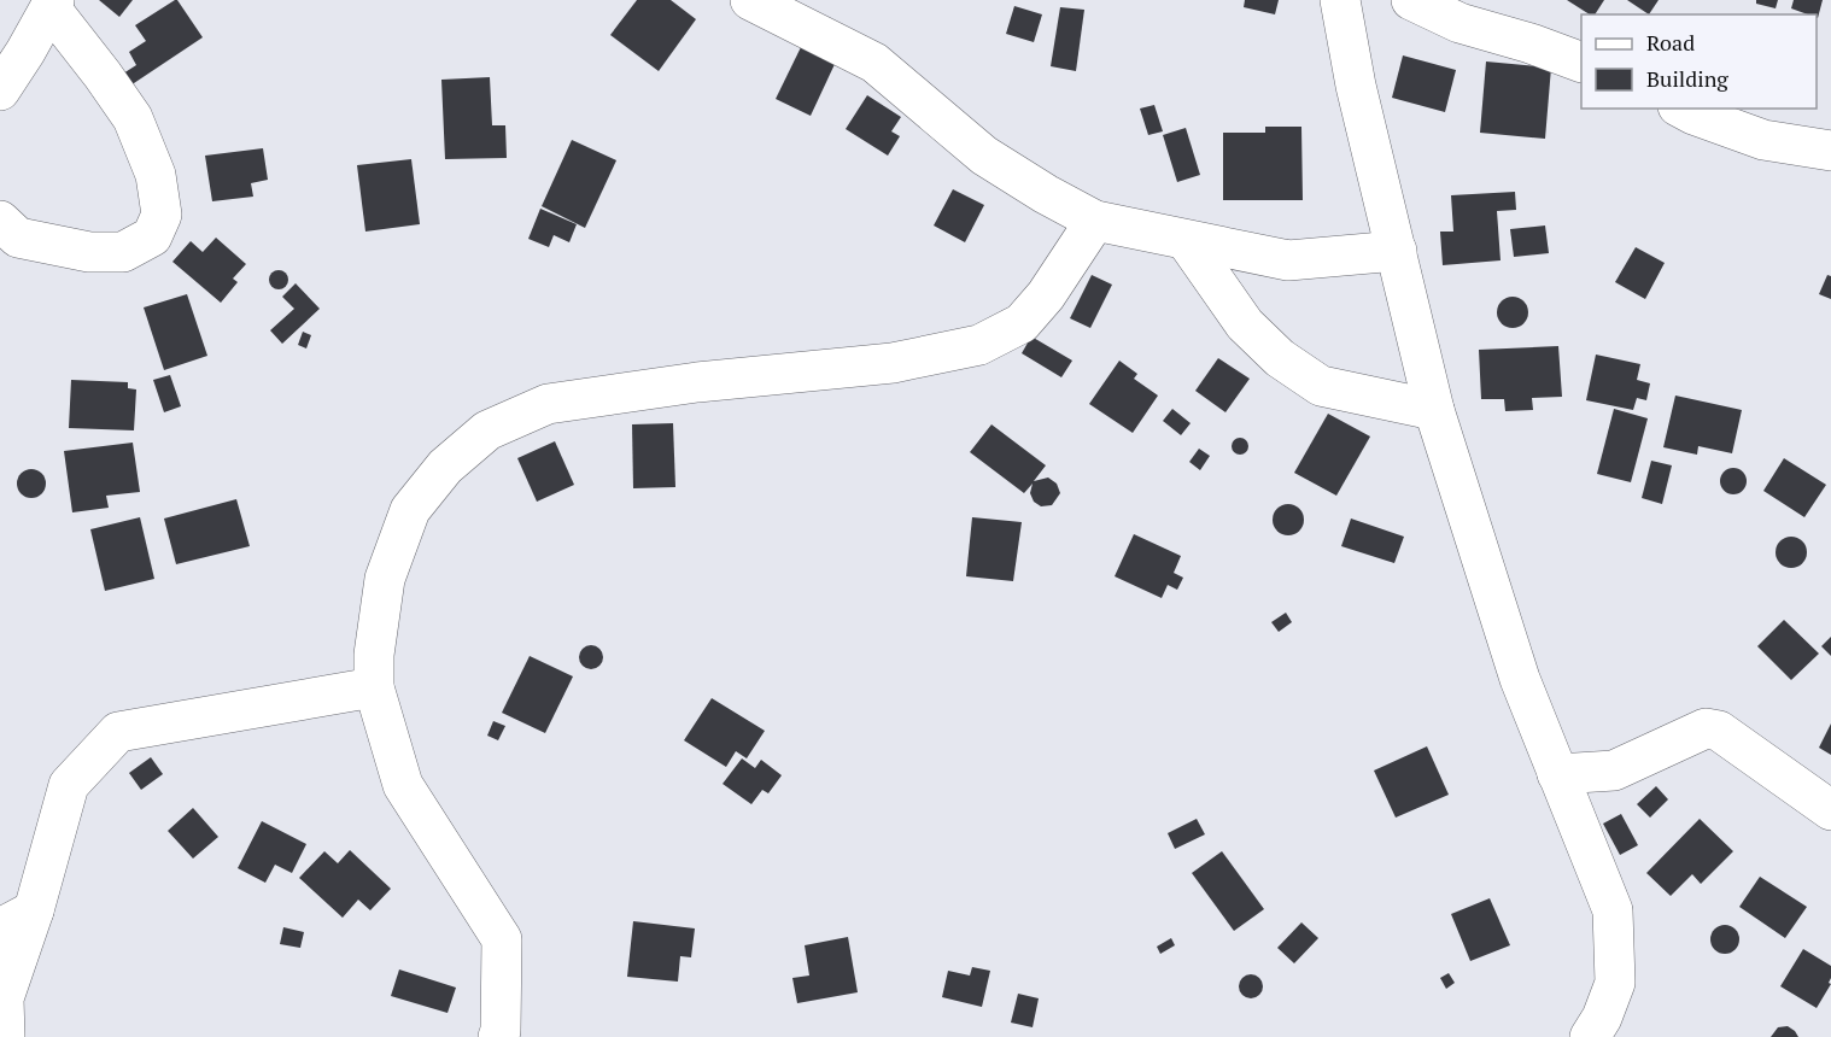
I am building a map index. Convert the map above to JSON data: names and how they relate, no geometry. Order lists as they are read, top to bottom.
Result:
{
  "legend": ["Road", "Building"]
}
